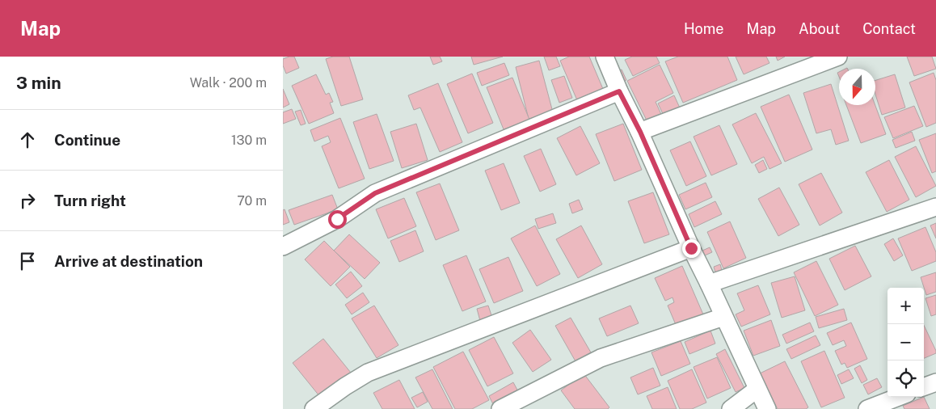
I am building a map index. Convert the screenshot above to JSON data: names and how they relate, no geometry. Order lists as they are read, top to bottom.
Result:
{
  "north": "bottom",
  "page": {
    "header": "Map",
    "nav": [
      "Home",
      "Map",
      "About",
      "Contact"
    ],
    "heading": ["3 min", "Walk · 200 m"],
    "list": [
      ["Continue", "130 m"],
      ["Turn right", "70 m"],
      "Arrive at destination"
    ],
    "map_buttons": ["+", "−"]
  }
}
